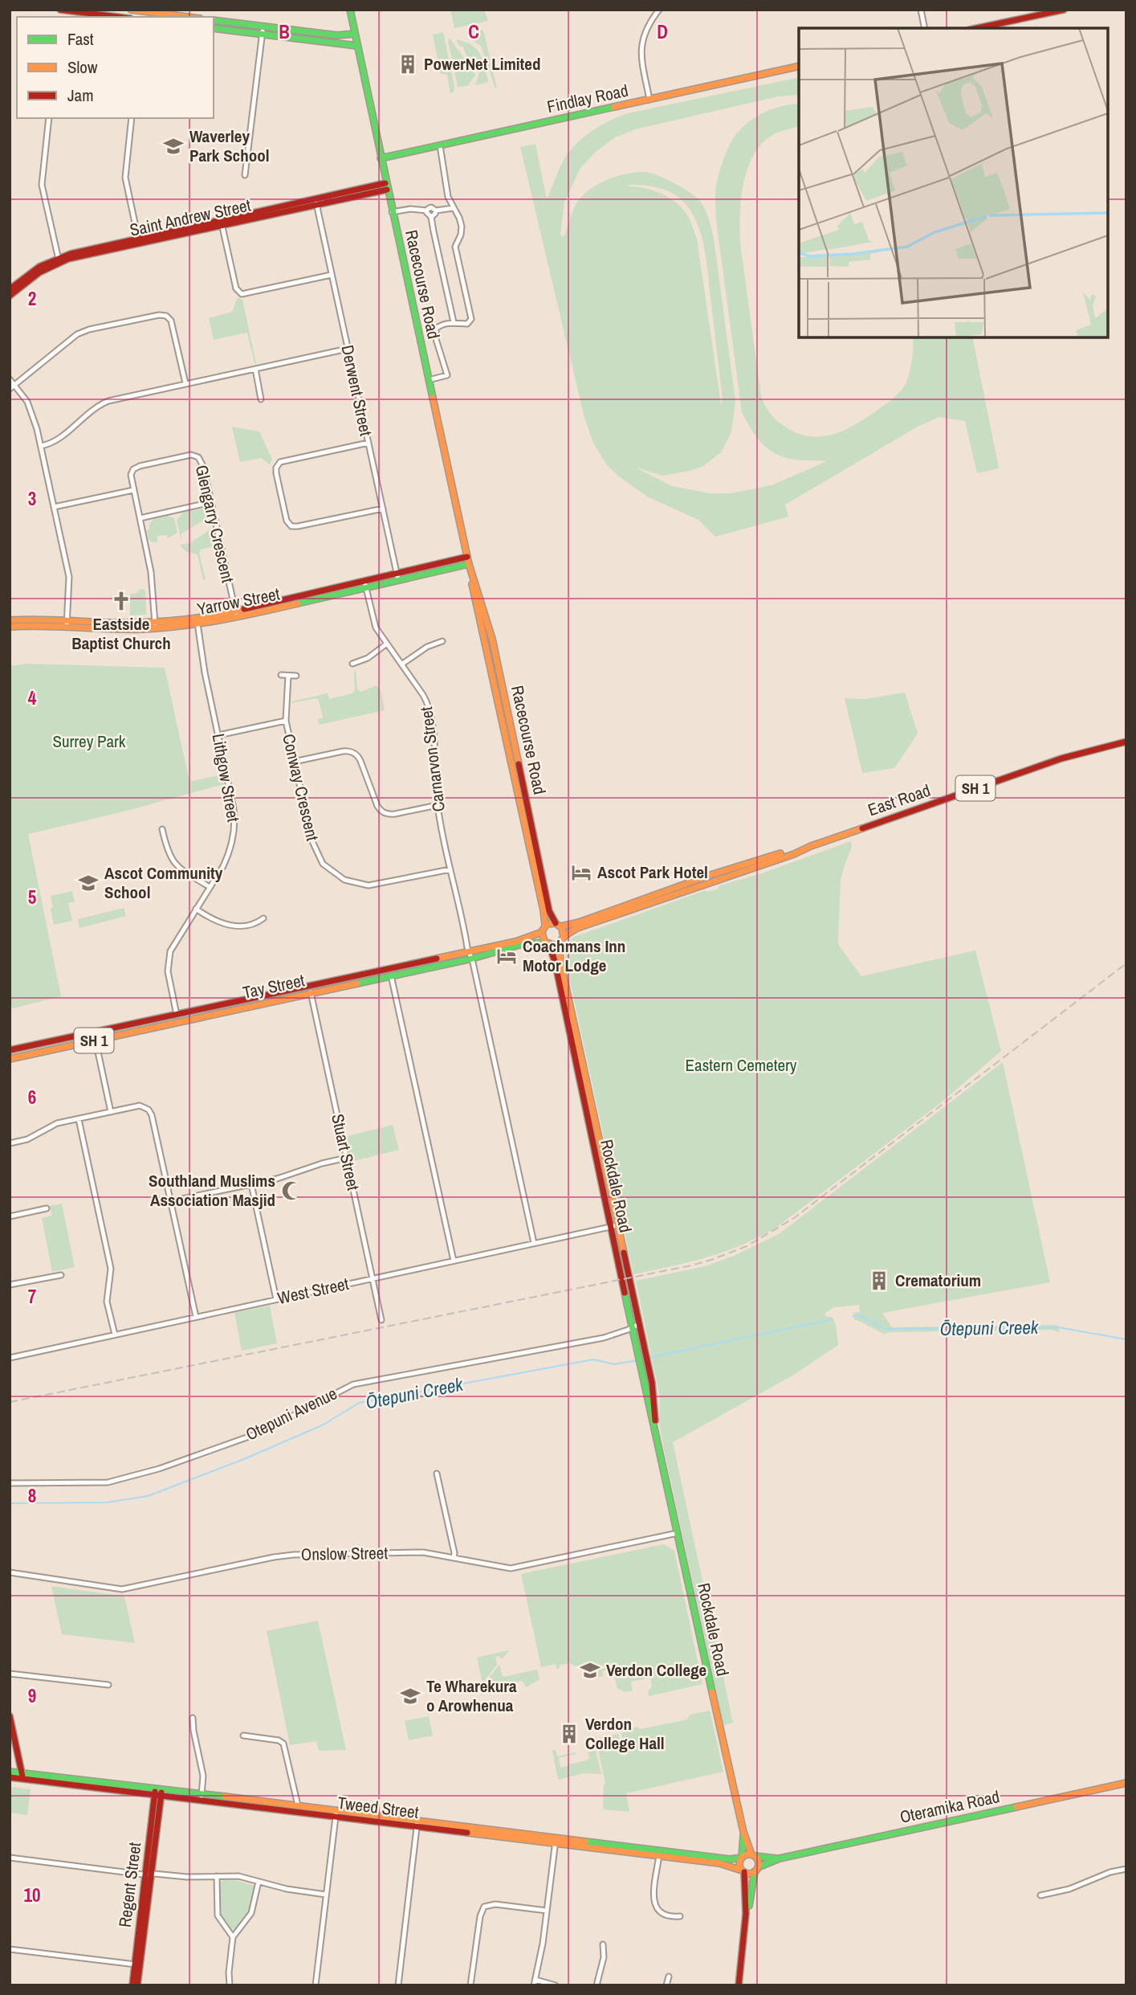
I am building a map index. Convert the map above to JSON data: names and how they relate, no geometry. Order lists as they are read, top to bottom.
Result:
{
  "streets": {
    "main road": [
      "Findlay Road",
      "Saint Andrew Street",
      "Racecourse Road",
      "Yarrow Street",
      "SH 1",
      "East Road",
      "Tay Street",
      "Rockdale Road",
      "Oteramika Road",
      "Tweed Street",
      "Regent Street"
    ],
    "street": [
      "Derwent Street",
      "Glengarry Crescent",
      "Carnarvon Street",
      "Lithgow Street",
      "Conway Crescent",
      "Stuart Street",
      "West Street",
      "Otepuni Avenue",
      "Onslow Street"
    ]
  },
  "crossings": [
    ["Findlay Road", "Racecourse Road"],
    ["Saint Andrew Street", "Racecourse Road"],
    ["Saint Andrew Street", "Derwent Street"],
    ["Racecourse Road", "Yarrow Street"],
    ["Racecourse Road", "SH 1"],
    ["Racecourse Road", "East Road"],
    ["Racecourse Road", "Tay Street"],
    ["Racecourse Road", "Rockdale Road"],
    ["Derwent Street", "Yarrow Street"],
    ["Glengarry Crescent", "Yarrow Street"],
    ["Yarrow Street", "Carnarvon Street"],
    ["Yarrow Street", "Lithgow Street"],
    ["Carnarvon Street", "Conway Crescent"],
    ["Carnarvon Street", "Tay Street"],
    ["Carnarvon Street", "West Street"],
    ["Lithgow Street", "Tay Street"],
    ["SH 1", "East Road"],
    ["SH 1", "Tay Street"],
    ["SH 1", "Rockdale Road"],
    ["East Road", "Tay Street"],
    ["East Road", "Rockdale Road"],
    ["Tay Street", "Stuart Street"],
    ["Tay Street", "Rockdale Road"],
    ["Stuart Street", "West Street"],
    ["Rockdale Road", "West Street"],
    ["Rockdale Road", "Otepuni Avenue"],
    ["Rockdale Road", "Onslow Street"],
    ["Rockdale Road", "Oteramika Road"],
    ["Rockdale Road", "Tweed Street"],
    ["Oteramika Road", "Tweed Street"],
    ["Tweed Street", "Regent Street"]
  ],
  "water": ["Ōtepuni Creek"],
  "parks": ["Surrey Park", "Eastern Cemetery"],
  "places": {
    "building": ["PowerNet Limited", "Crematorium", "Verdon College Hall"],
    "school or university": [
      "Waverley Park School",
      "Ascot Community School",
      "Verdon College",
      "Te Wharekura o Arowhenua"
    ],
    "church": ["Eastside Baptist Church"],
    "hotel": ["Ascot Park Hotel", "Coachmans Inn Motor Lodge"],
    "mosque": ["Southland Muslims Association Masjid"]
  },
  "legend": ["Fast", "Slow", "Jam"],
  "grid": {
    "columns": ["B", "C", "D"],
    "rows": [
      "2",
      "3",
      "4",
      "5",
      "6",
      "7",
      "8",
      "9",
      "10"
    ]
  }
}
